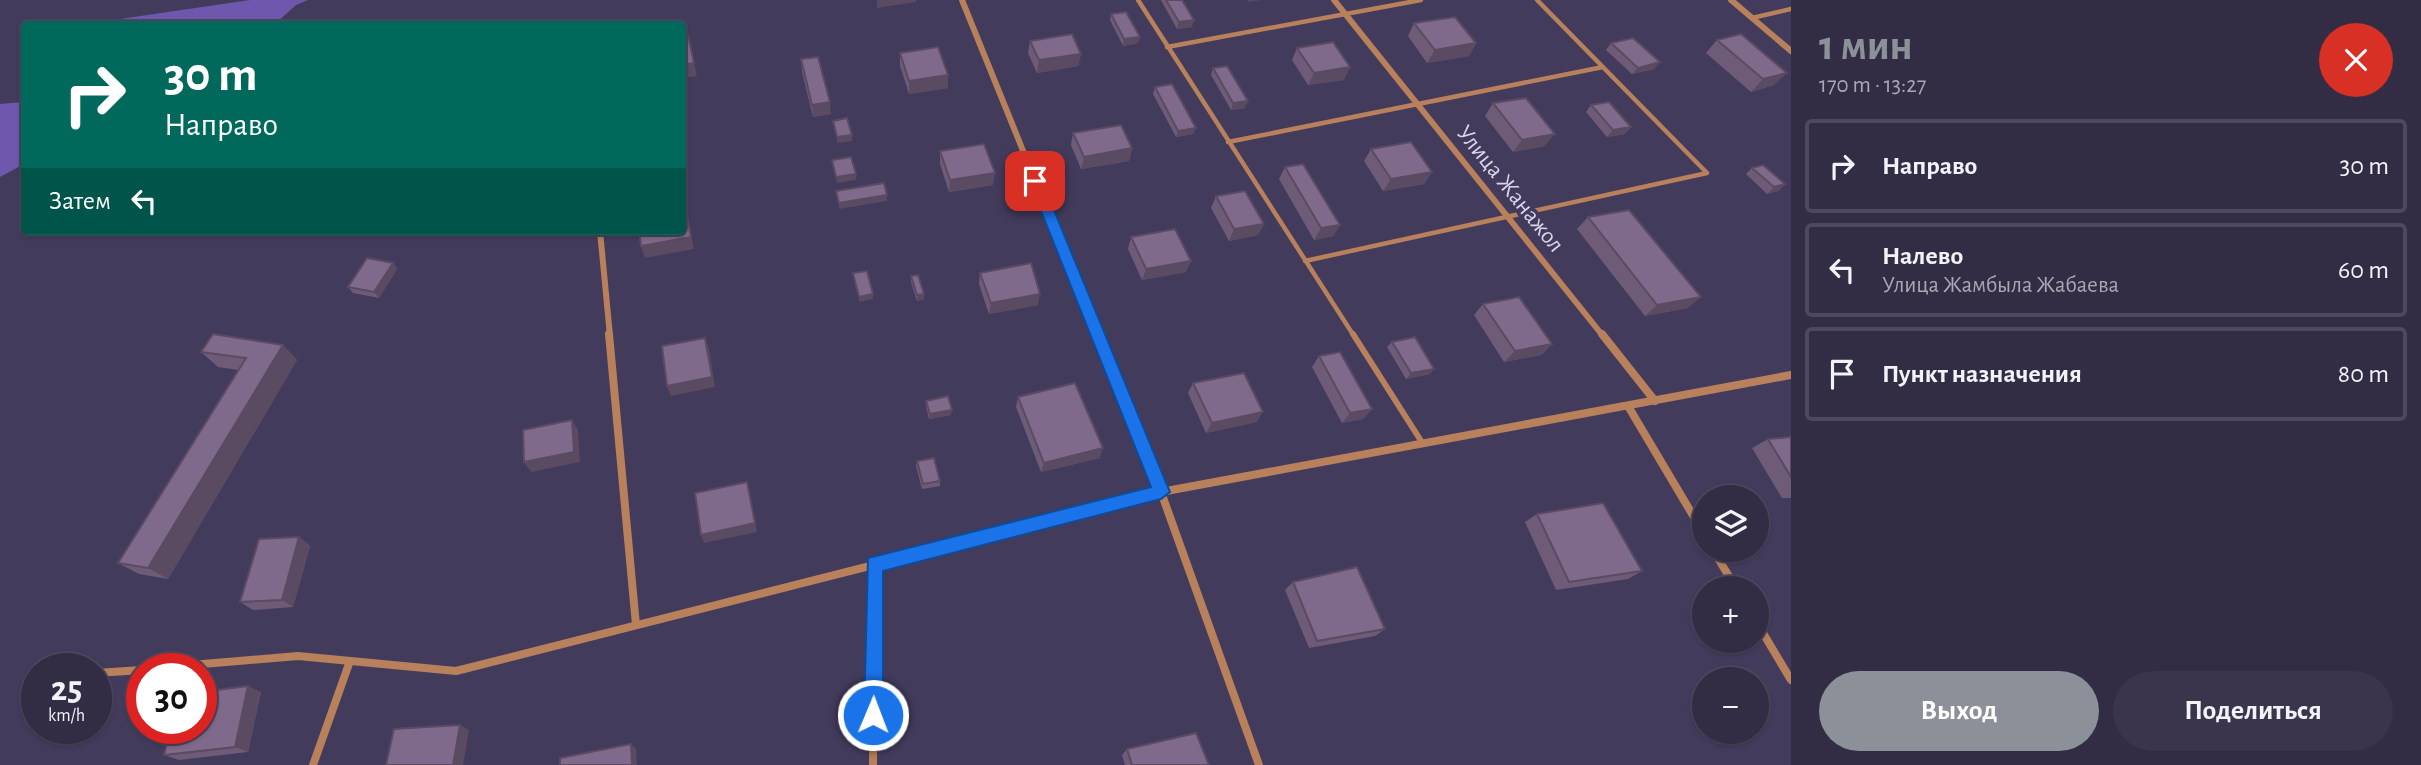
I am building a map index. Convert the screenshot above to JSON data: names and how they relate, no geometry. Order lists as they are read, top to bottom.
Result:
{
  "streets": {
    "street": ["Улица Жанажол"]
  },
  "page": {
    "heading": ["1 мин", "170 m · 13:27"],
    "turn": ["30 m", "Направо"],
    "list": [
      {
        "name": "Направо",
        "value": "30 m"
      },
      {
        "name": "Налево",
        "note": "Улица Жамбыла Жабаева",
        "value": "60 m"
      },
      {
        "name": "Пункт назначения",
        "value": "80 m"
      }
    ],
    "then": "Затем",
    "map_buttons": ["+", "−"],
    "speed": "25 km/h",
    "limit": "30",
    "buttons": ["Выход", "Поделиться"]
  }
}
